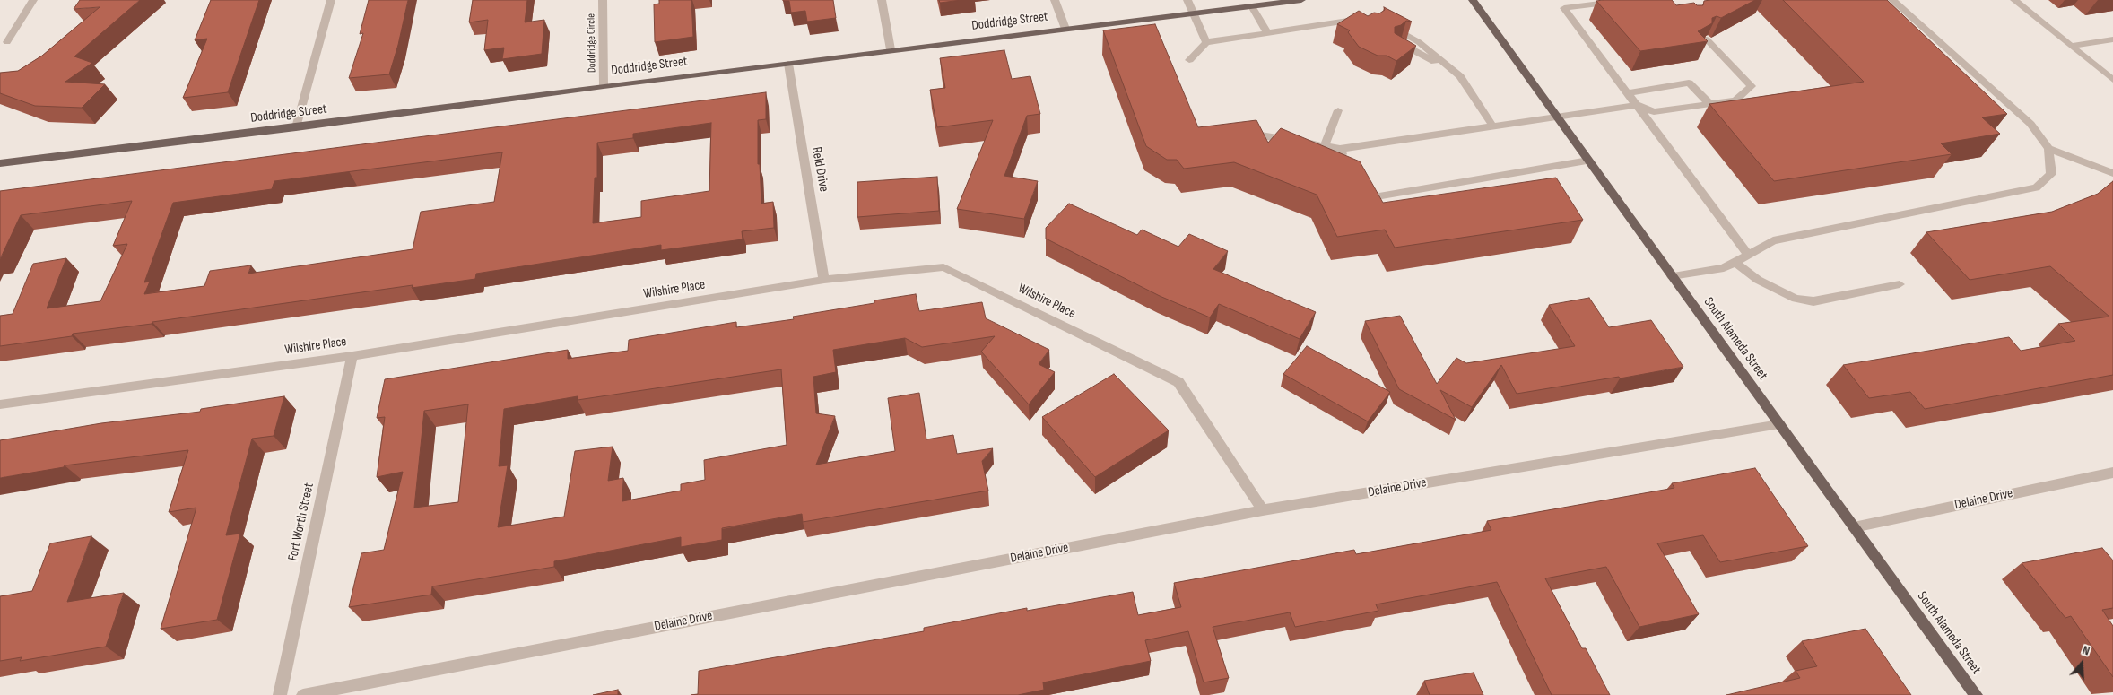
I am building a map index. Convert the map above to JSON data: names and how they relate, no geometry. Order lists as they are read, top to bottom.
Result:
{
  "streets": {
    "main road": ["Doddridge Street", "South Alameda Street"],
    "street": [
      "Doddridge Circle",
      "Reid Drive",
      "Wilshire Place",
      "Delaine Drive",
      "Fort Worth Street"
    ]
  },
  "crossings": [
    ["Doddridge Street", "Doddridge Circle"],
    ["Doddridge Street", "Reid Drive"],
    ["Reid Drive", "Wilshire Place"],
    ["Wilshire Place", "Delaine Drive"],
    ["Wilshire Place", "Fort Worth Street"],
    ["South Alameda Street", "Delaine Drive"]
  ],
  "north": "top"
}
